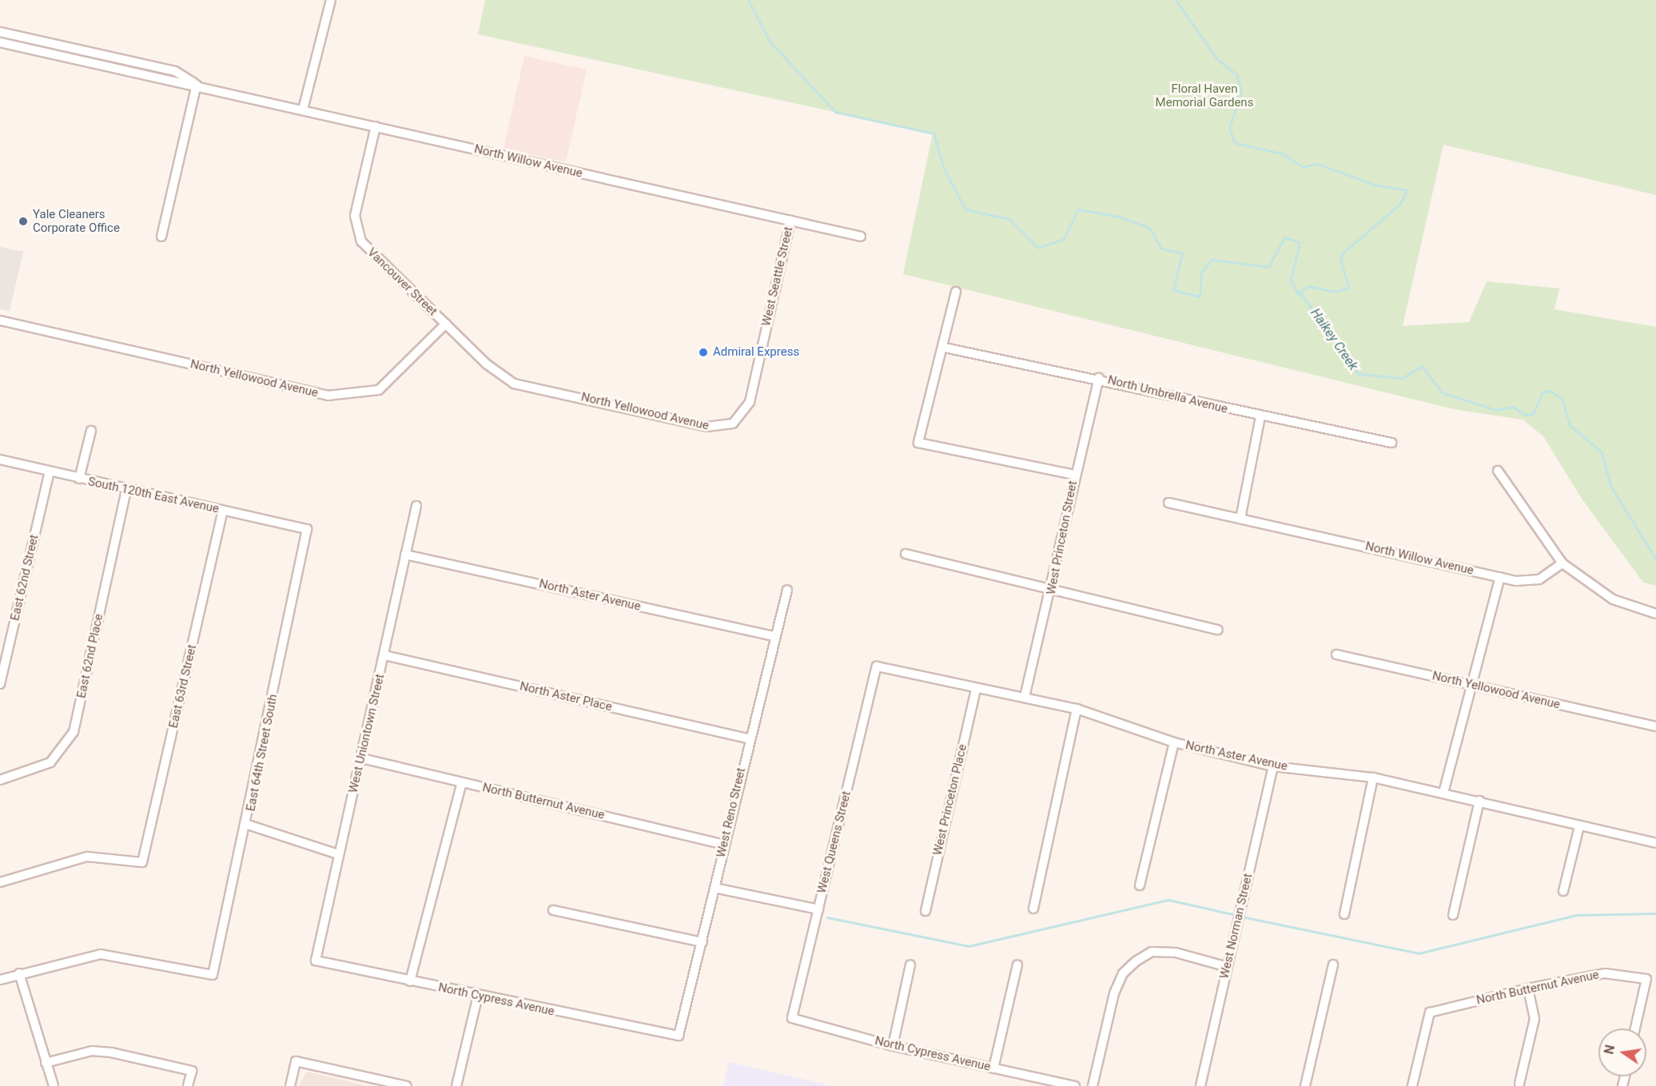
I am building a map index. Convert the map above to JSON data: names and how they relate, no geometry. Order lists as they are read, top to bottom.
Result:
{
  "streets": {
    "street": [
      "North Willow Avenue",
      "West Seattle Street",
      "Vancouver Street",
      "North Yellowood Avenue",
      "North Umbrella Avenue",
      "South 120th East Avenue",
      "West Princeton Street",
      "East 62nd Street",
      "North Aster Avenue",
      "East 62nd Place",
      "East 63rd Street",
      "North Aster Place",
      "West Uniontown Street",
      "East 64th Street South",
      "West Princeton Place",
      "North Butternut Avenue",
      "West Reno Street",
      "West Queens Street",
      "West Norman Street",
      "North Cypress Avenue"
    ]
  },
  "crossings": [
    ["North Willow Avenue", "West Seattle Street"],
    ["North Willow Avenue", "Vancouver Street"],
    ["West Seattle Street", "North Yellowood Avenue"],
    ["Vancouver Street", "North Yellowood Avenue"],
    ["North Umbrella Avenue", "West Princeton Street"],
    ["South 120th East Avenue", "East 62nd Street"],
    ["South 120th East Avenue", "East 62nd Place"],
    ["South 120th East Avenue", "East 63rd Street"],
    ["South 120th East Avenue", "East 64th Street South"],
    ["West Princeton Street", "North Aster Avenue"],
    ["North Aster Avenue", "West Uniontown Street"],
    ["North Aster Avenue", "West Princeton Place"],
    ["North Aster Avenue", "West Reno Street"],
    ["North Aster Avenue", "West Queens Street"],
    ["North Aster Avenue", "West Norman Street"],
    ["North Aster Place", "West Uniontown Street"],
    ["North Aster Place", "West Reno Street"],
    ["West Uniontown Street", "North Butternut Avenue"],
    ["West Uniontown Street", "North Cypress Avenue"],
    ["North Butternut Avenue", "West Reno Street"],
    ["West Reno Street", "North Cypress Avenue"],
    ["West Queens Street", "North Cypress Avenue"]
  ],
  "water": ["Haikey Creek"],
  "parks": ["Floral Haven Memorial Gardens"],
  "places": ["Yale Cleaners Corporate Office", "Admiral Express"],
  "north": "left"
}
